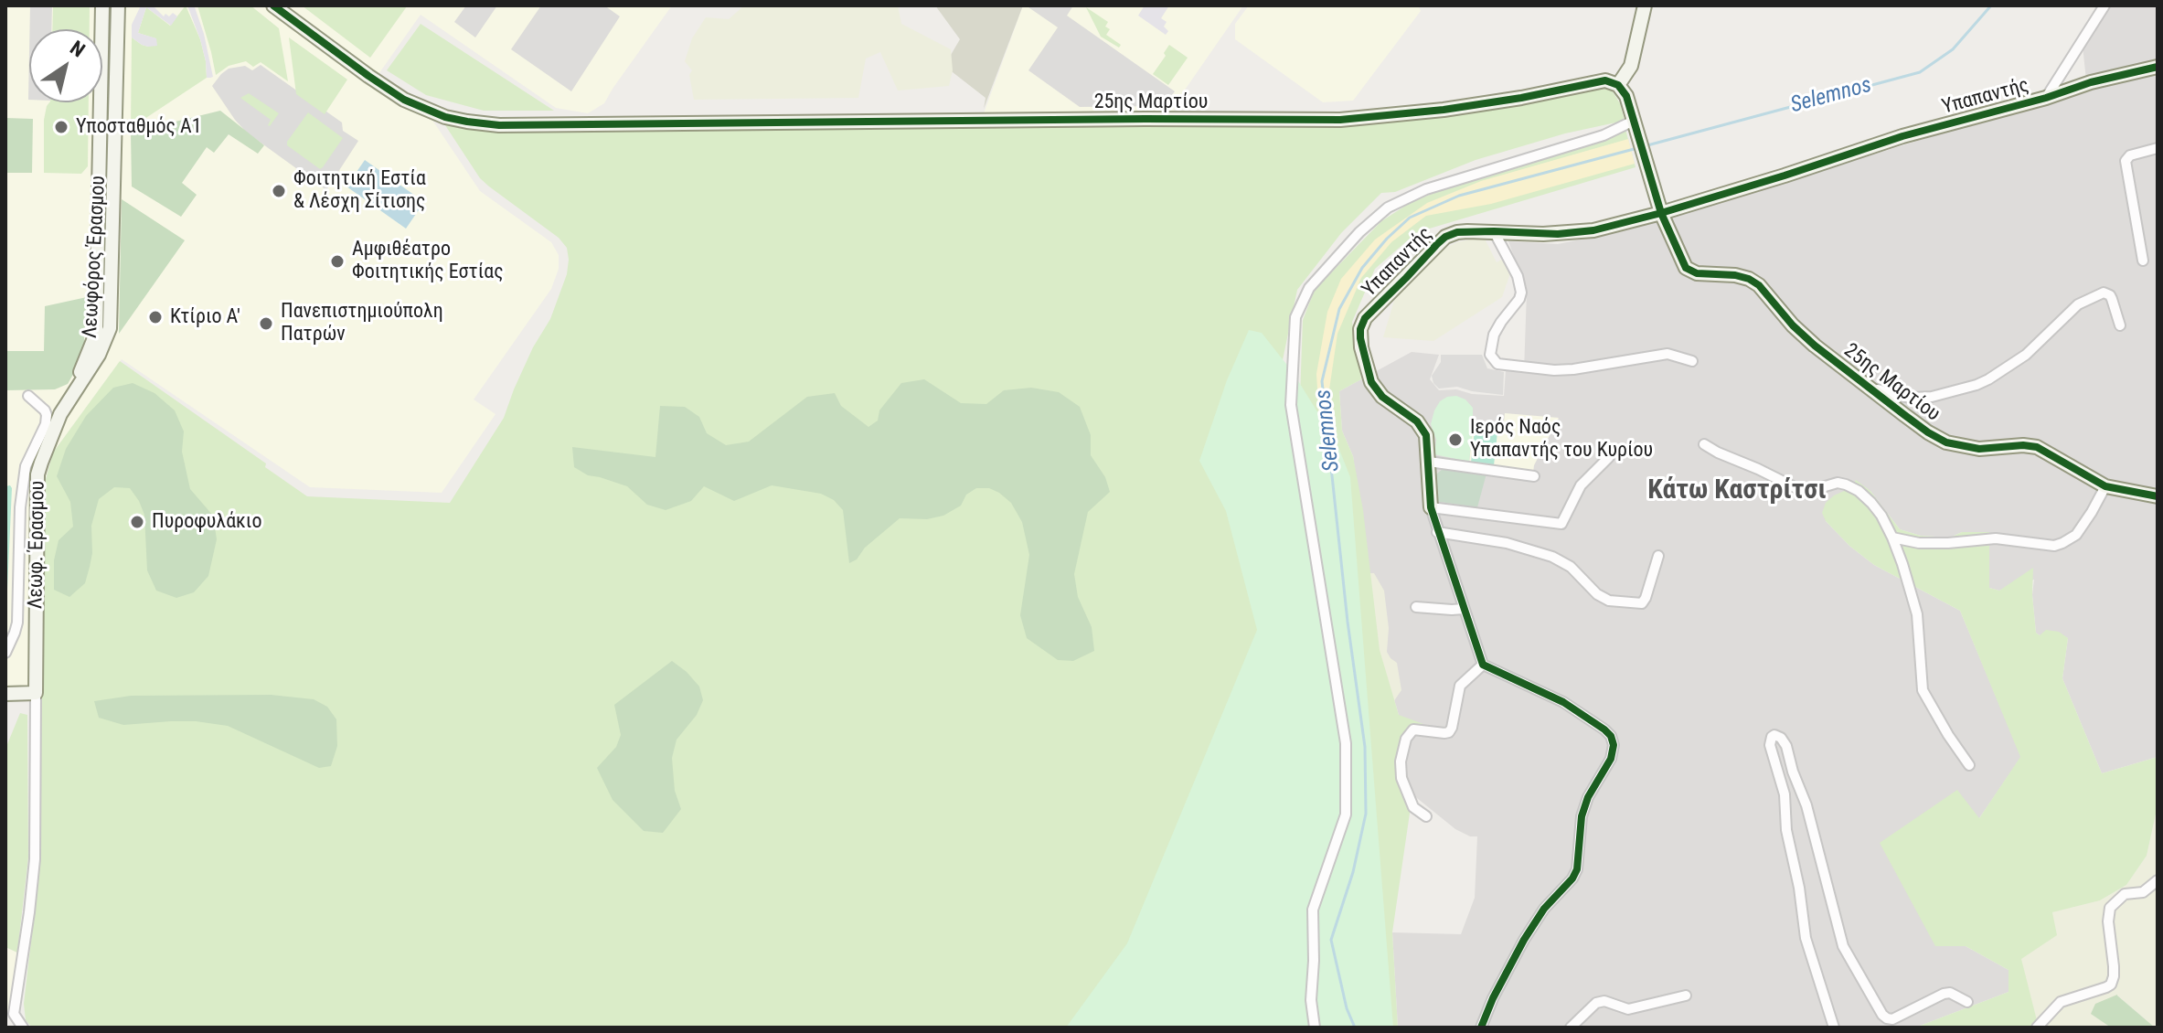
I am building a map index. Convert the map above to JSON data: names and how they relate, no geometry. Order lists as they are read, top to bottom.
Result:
{
  "streets": {
    "street": [
      "Υπαπαντής",
      "25ης Μαρτίου",
      "Λεωφόρος Έρασμου",
      "Λεωφ. Έρασμου"
    ]
  },
  "crossings": [
    ["Υπαπαντής", "25ης Μαρτίου"],
    ["Λεωφόρος Έρασμου", "Λεωφ. Έρασμου"]
  ],
  "districts": ["Κάτω Καστρίτσι"],
  "water": ["Selemnos"],
  "places": [
    "Υποσταθμός Α1",
    "Φοιτητική Εστία & Λέσχη Σίτισης",
    "Αμφιθέατρο Φοιτητικής Εστίας",
    "Κτίριο Α'",
    "Πανεπιστημιούπολη Πατρών",
    "Ιερός Ναός Υπαπαντής του Κυρίου",
    "Πυροφυλάκιο"
  ],
  "north": "top right"
}
